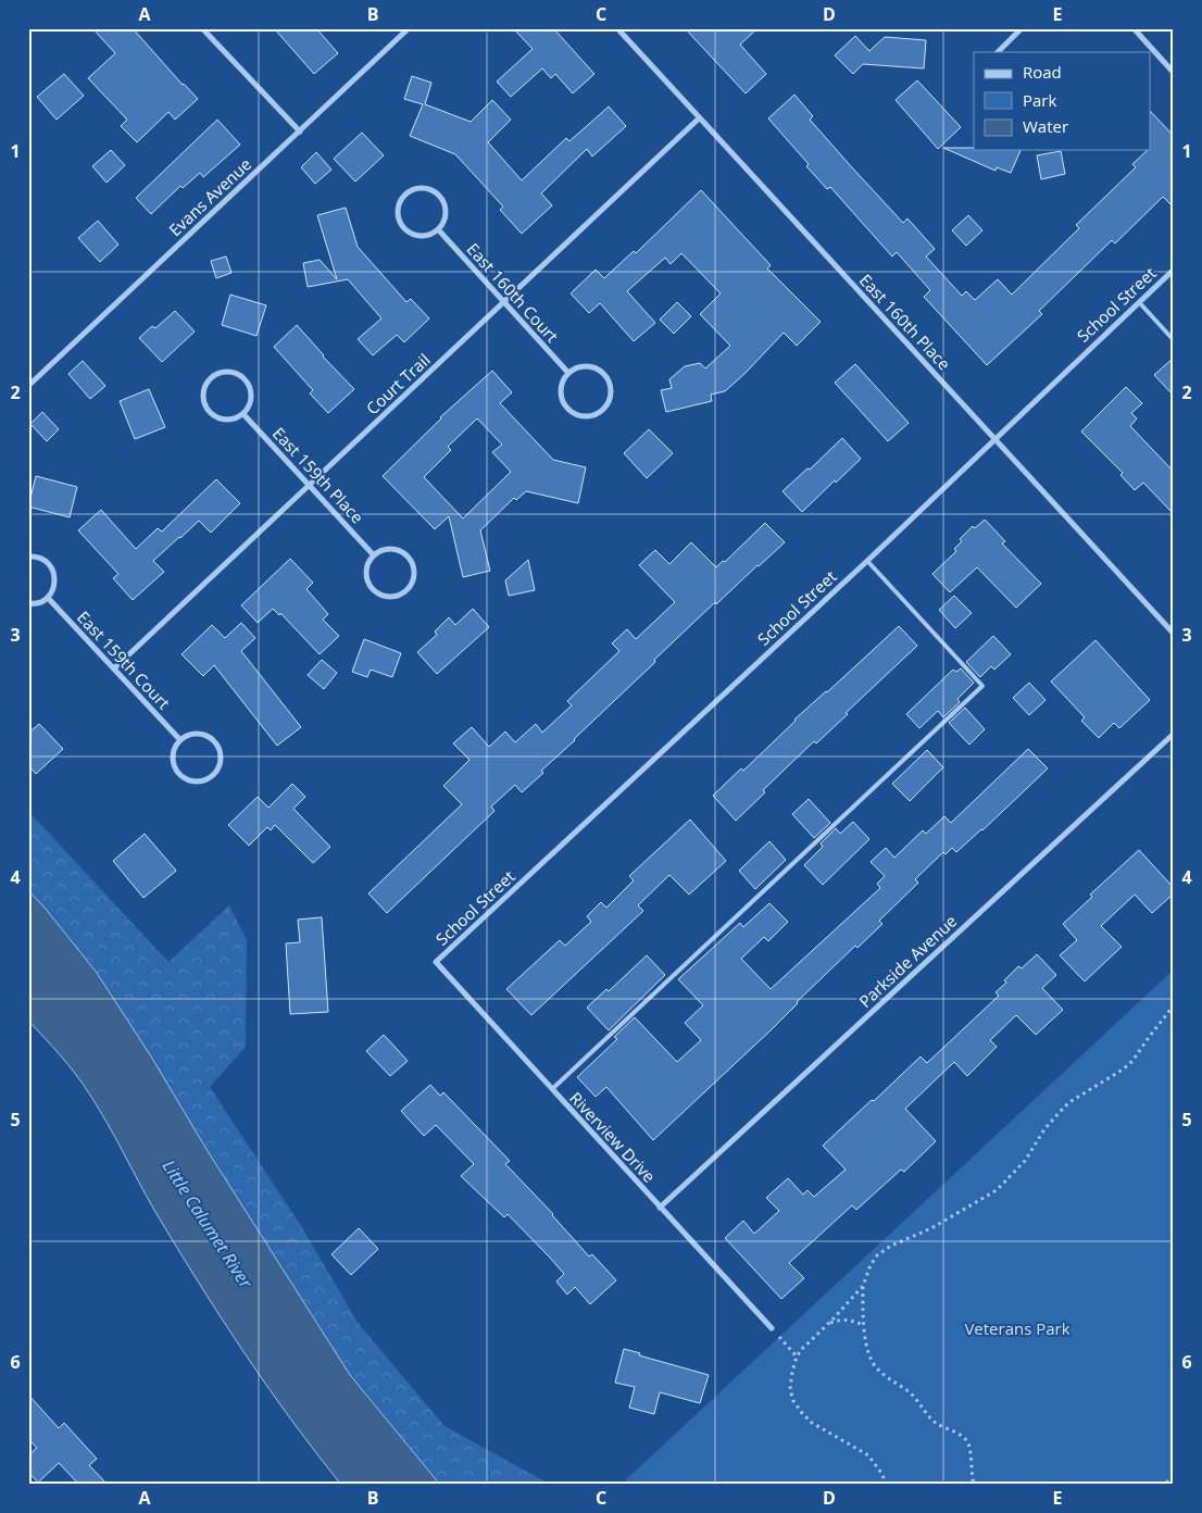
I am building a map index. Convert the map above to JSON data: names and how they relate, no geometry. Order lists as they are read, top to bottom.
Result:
{
  "streets": {
    "street": [
      "Evans Avenue",
      "East 160th Court",
      "School Street",
      "East 160th Place",
      "Court Trail",
      "East 159th Place",
      "East 159th Court",
      "Parkside Avenue",
      "Riverview Drive"
    ]
  },
  "crossings": [
    ["East 160th Court", "Court Trail"],
    ["School Street", "East 160th Place"],
    ["School Street", "Riverview Drive"],
    ["East 160th Place", "Court Trail"],
    ["Court Trail", "East 159th Place"],
    ["Court Trail", "East 159th Court"],
    ["Parkside Avenue", "Riverview Drive"]
  ],
  "water": ["Little Calumet River"],
  "parks": ["Veterans Park"],
  "legend": ["Road", "Park", "Water"],
  "grid": {
    "columns": [
      "A",
      "B",
      "C",
      "D",
      "E"
    ],
    "rows": [
      "1",
      "2",
      "3",
      "4",
      "5",
      "6"
    ]
  }
}
